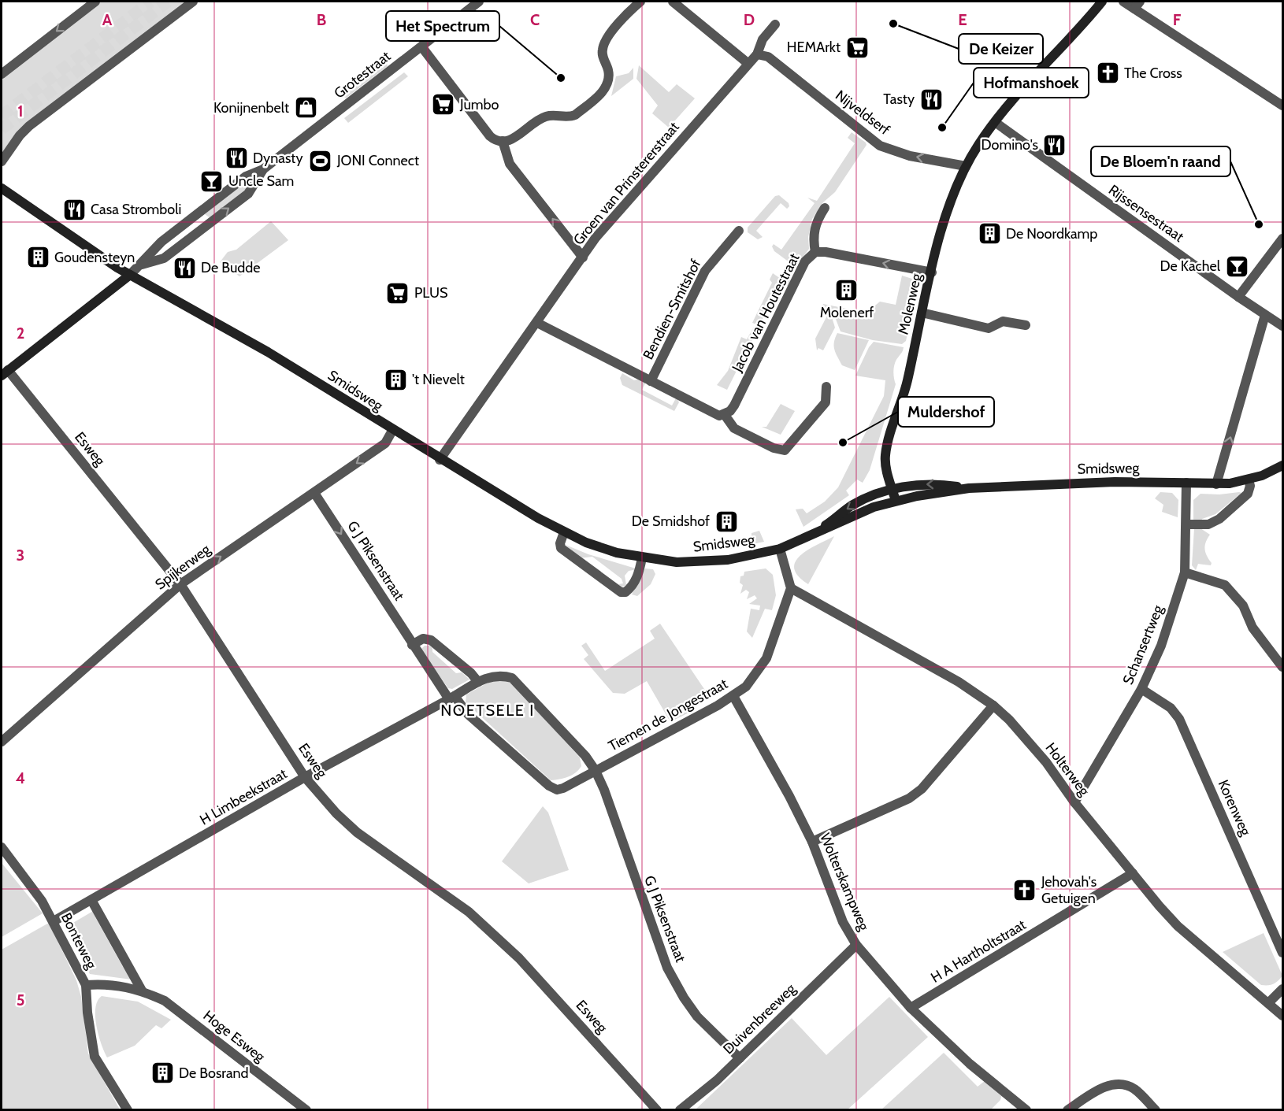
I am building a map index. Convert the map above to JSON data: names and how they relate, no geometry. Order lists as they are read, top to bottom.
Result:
{
  "streets": {
    "main road": ["Grotestraat", "Molenweg", "Smidsweg"],
    "street": [
      "Nijveldserf",
      "Groen van Prinstererstraat",
      "Rijssensestraat",
      "Bendien-Smitshof",
      "Jacob van Houtestraat",
      "Esweg",
      "G J Piksenstraat",
      "Spijkerweg",
      "Schansertweg",
      "Tiemen de Jongestraat",
      "Holterweg",
      "H Limbeekstraat",
      "Korenweg",
      "Wolterskampweg",
      "Bonteweg",
      "H A Hartholtstraat",
      "Duivenbreeweg",
      "Hoge Esweg"
    ]
  },
  "crossings": [
    ["Grotestraat", "Smidsweg"],
    ["Grotestraat", "Esweg"],
    ["Nijveldserf", "Groen van Prinstererstraat"],
    ["Nijveldserf", "Molenweg"],
    ["Groen van Prinstererstraat", "Smidsweg"],
    ["Rijssensestraat", "Molenweg"],
    ["Molenweg", "Jacob van Houtestraat"],
    ["Molenweg", "Smidsweg"],
    ["Smidsweg", "Spijkerweg"],
    ["Smidsweg", "Schansertweg"],
    ["Esweg", "Spijkerweg"],
    ["Esweg", "H Limbeekstraat"],
    ["G J Piksenstraat", "Spijkerweg"],
    ["G J Piksenstraat", "Tiemen de Jongestraat"],
    ["G J Piksenstraat", "H Limbeekstraat"],
    ["G J Piksenstraat", "Duivenbreeweg"],
    ["Schansertweg", "Holterweg"],
    ["Schansertweg", "Korenweg"],
    ["Tiemen de Jongestraat", "Holterweg"],
    ["Tiemen de Jongestraat", "Wolterskampweg"],
    ["Holterweg", "H A Hartholtstraat"],
    ["H Limbeekstraat", "Bonteweg"],
    ["Wolterskampweg", "H A Hartholtstraat"],
    ["Wolterskampweg", "Duivenbreeweg"],
    ["Bonteweg", "Hoge Esweg"]
  ],
  "one_way": ["Nijveldserf", "Jacob van Houtestraat"],
  "districts": ["NOETSELE I"],
  "places": {
    "other": [
      "De Keizer",
      "Het Spectrum",
      "Hofmanshoek",
      "De Bloem'n raand",
      "Muldershof"
    ],
    "supermarket": ["HEMArkt", "Jumbo", "PLUS"],
    "church": ["The Cross", "Jehovah's Getuigen"],
    "restaurant": [
      "Tasty",
      "Domino's",
      "Dynasty",
      "Casa Stromboli",
      "De Budde"
    ],
    "shop": ["Konijnenbelt"],
    "sports": ["JONI Connect"],
    "bar": ["Uncle Sam", "De Kachel"],
    "building": [
      "De Noordkamp",
      "Goudensteyn",
      "Molenerf",
      "'t Nievelt",
      "De Smidshof",
      "De Bosrand"
    ]
  },
  "grid": {
    "columns": [
      "A",
      "B",
      "C",
      "D",
      "E",
      "F"
    ],
    "rows": [
      "1",
      "2",
      "3",
      "4",
      "5"
    ]
  }
}
